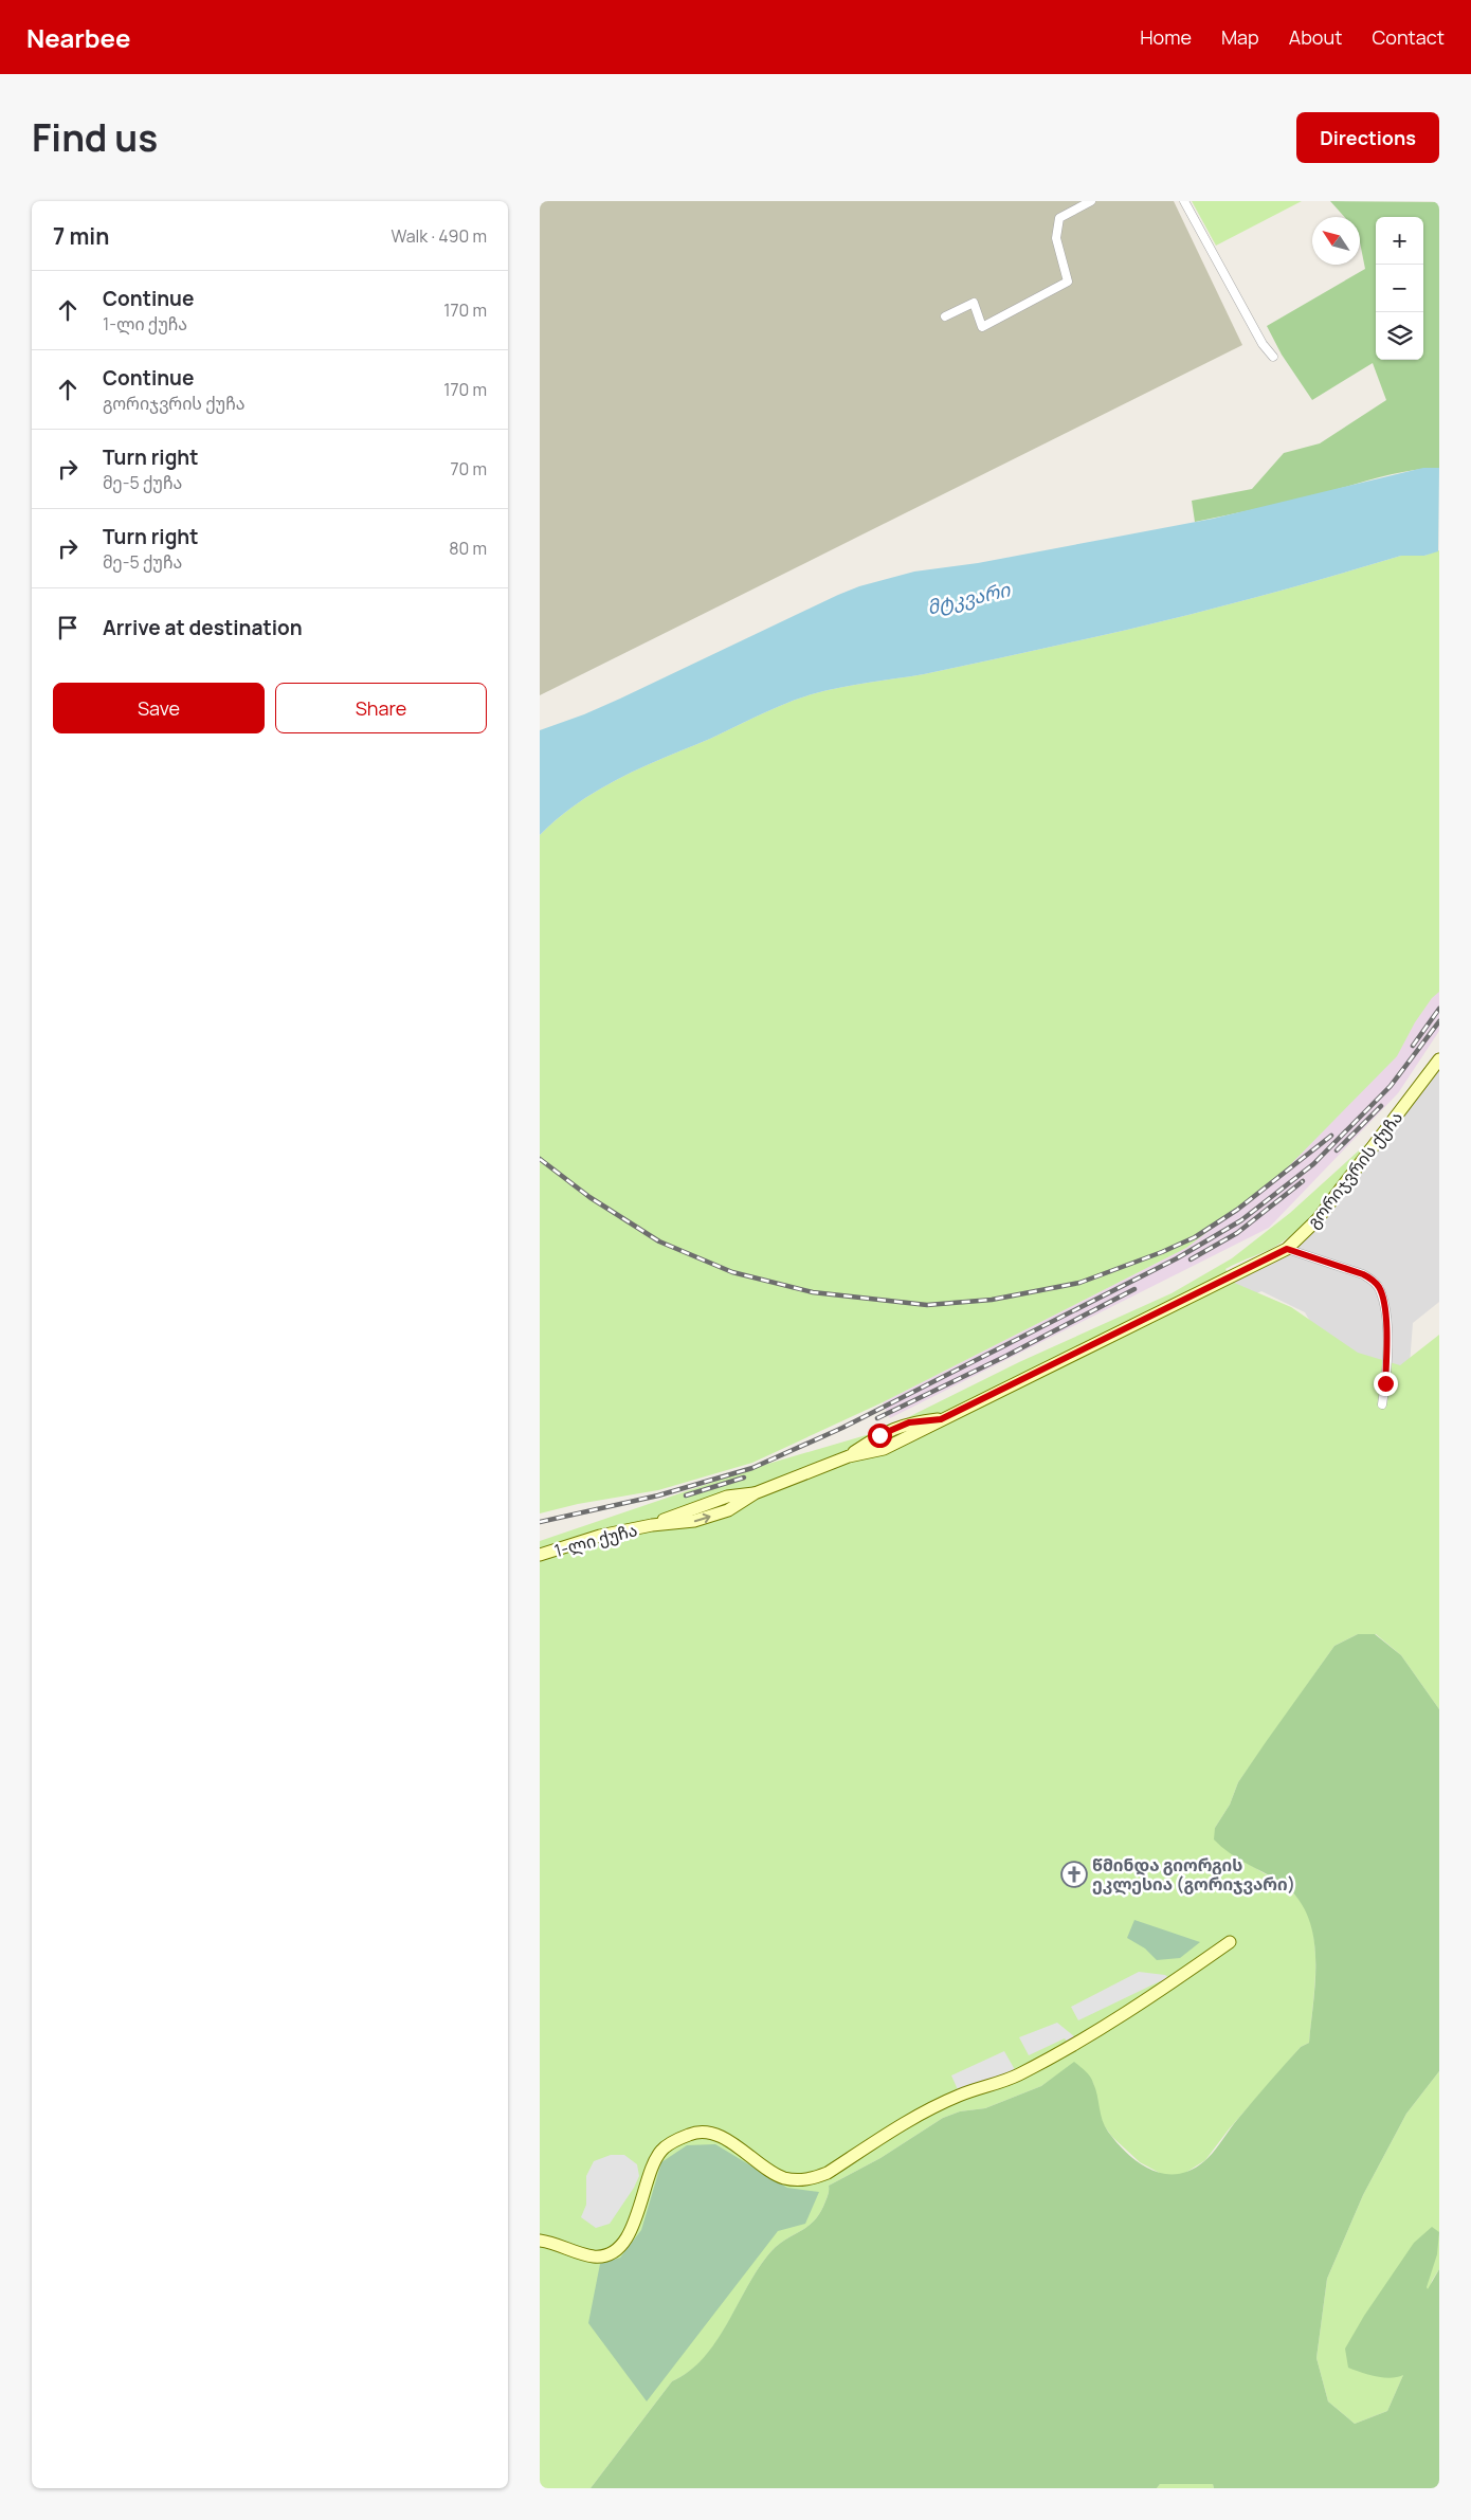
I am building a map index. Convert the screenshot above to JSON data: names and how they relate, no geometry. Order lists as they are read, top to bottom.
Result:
{
  "streets": {
    "main road": ["გორიჯვრის ქუჩა", "1-ლი ქუჩა"]
  },
  "crossings": [
    ["გორიჯვრის ქუჩა", "1-ლი ქუჩა"]
  ],
  "water": ["მტკვარი"],
  "places": {
    "church": ["წმინდა გიორგის ეკლესია (გორიჯვარი)"]
  },
  "north": "top left",
  "page": {
    "header": "Nearbee",
    "nav": [
      "Home",
      "Map",
      "About",
      "Contact"
    ],
    "title": "Find us",
    "buttons": [
      "Directions",
      ["Save", "Share"]
    ],
    "heading": ["7 min", "Walk · 490 m"],
    "map_buttons": ["+", "−"],
    "list": [
      ["Continue", "1-ლი ქუჩა", "170 m"],
      ["Continue", "გორიჯვრის ქუჩა", "170 m"],
      ["Turn right", "მე-5 ქუჩა", "70 m"],
      ["Turn right", "მე-5 ქუჩა", "80 m"],
      "Arrive at destination"
    ]
  }
}
